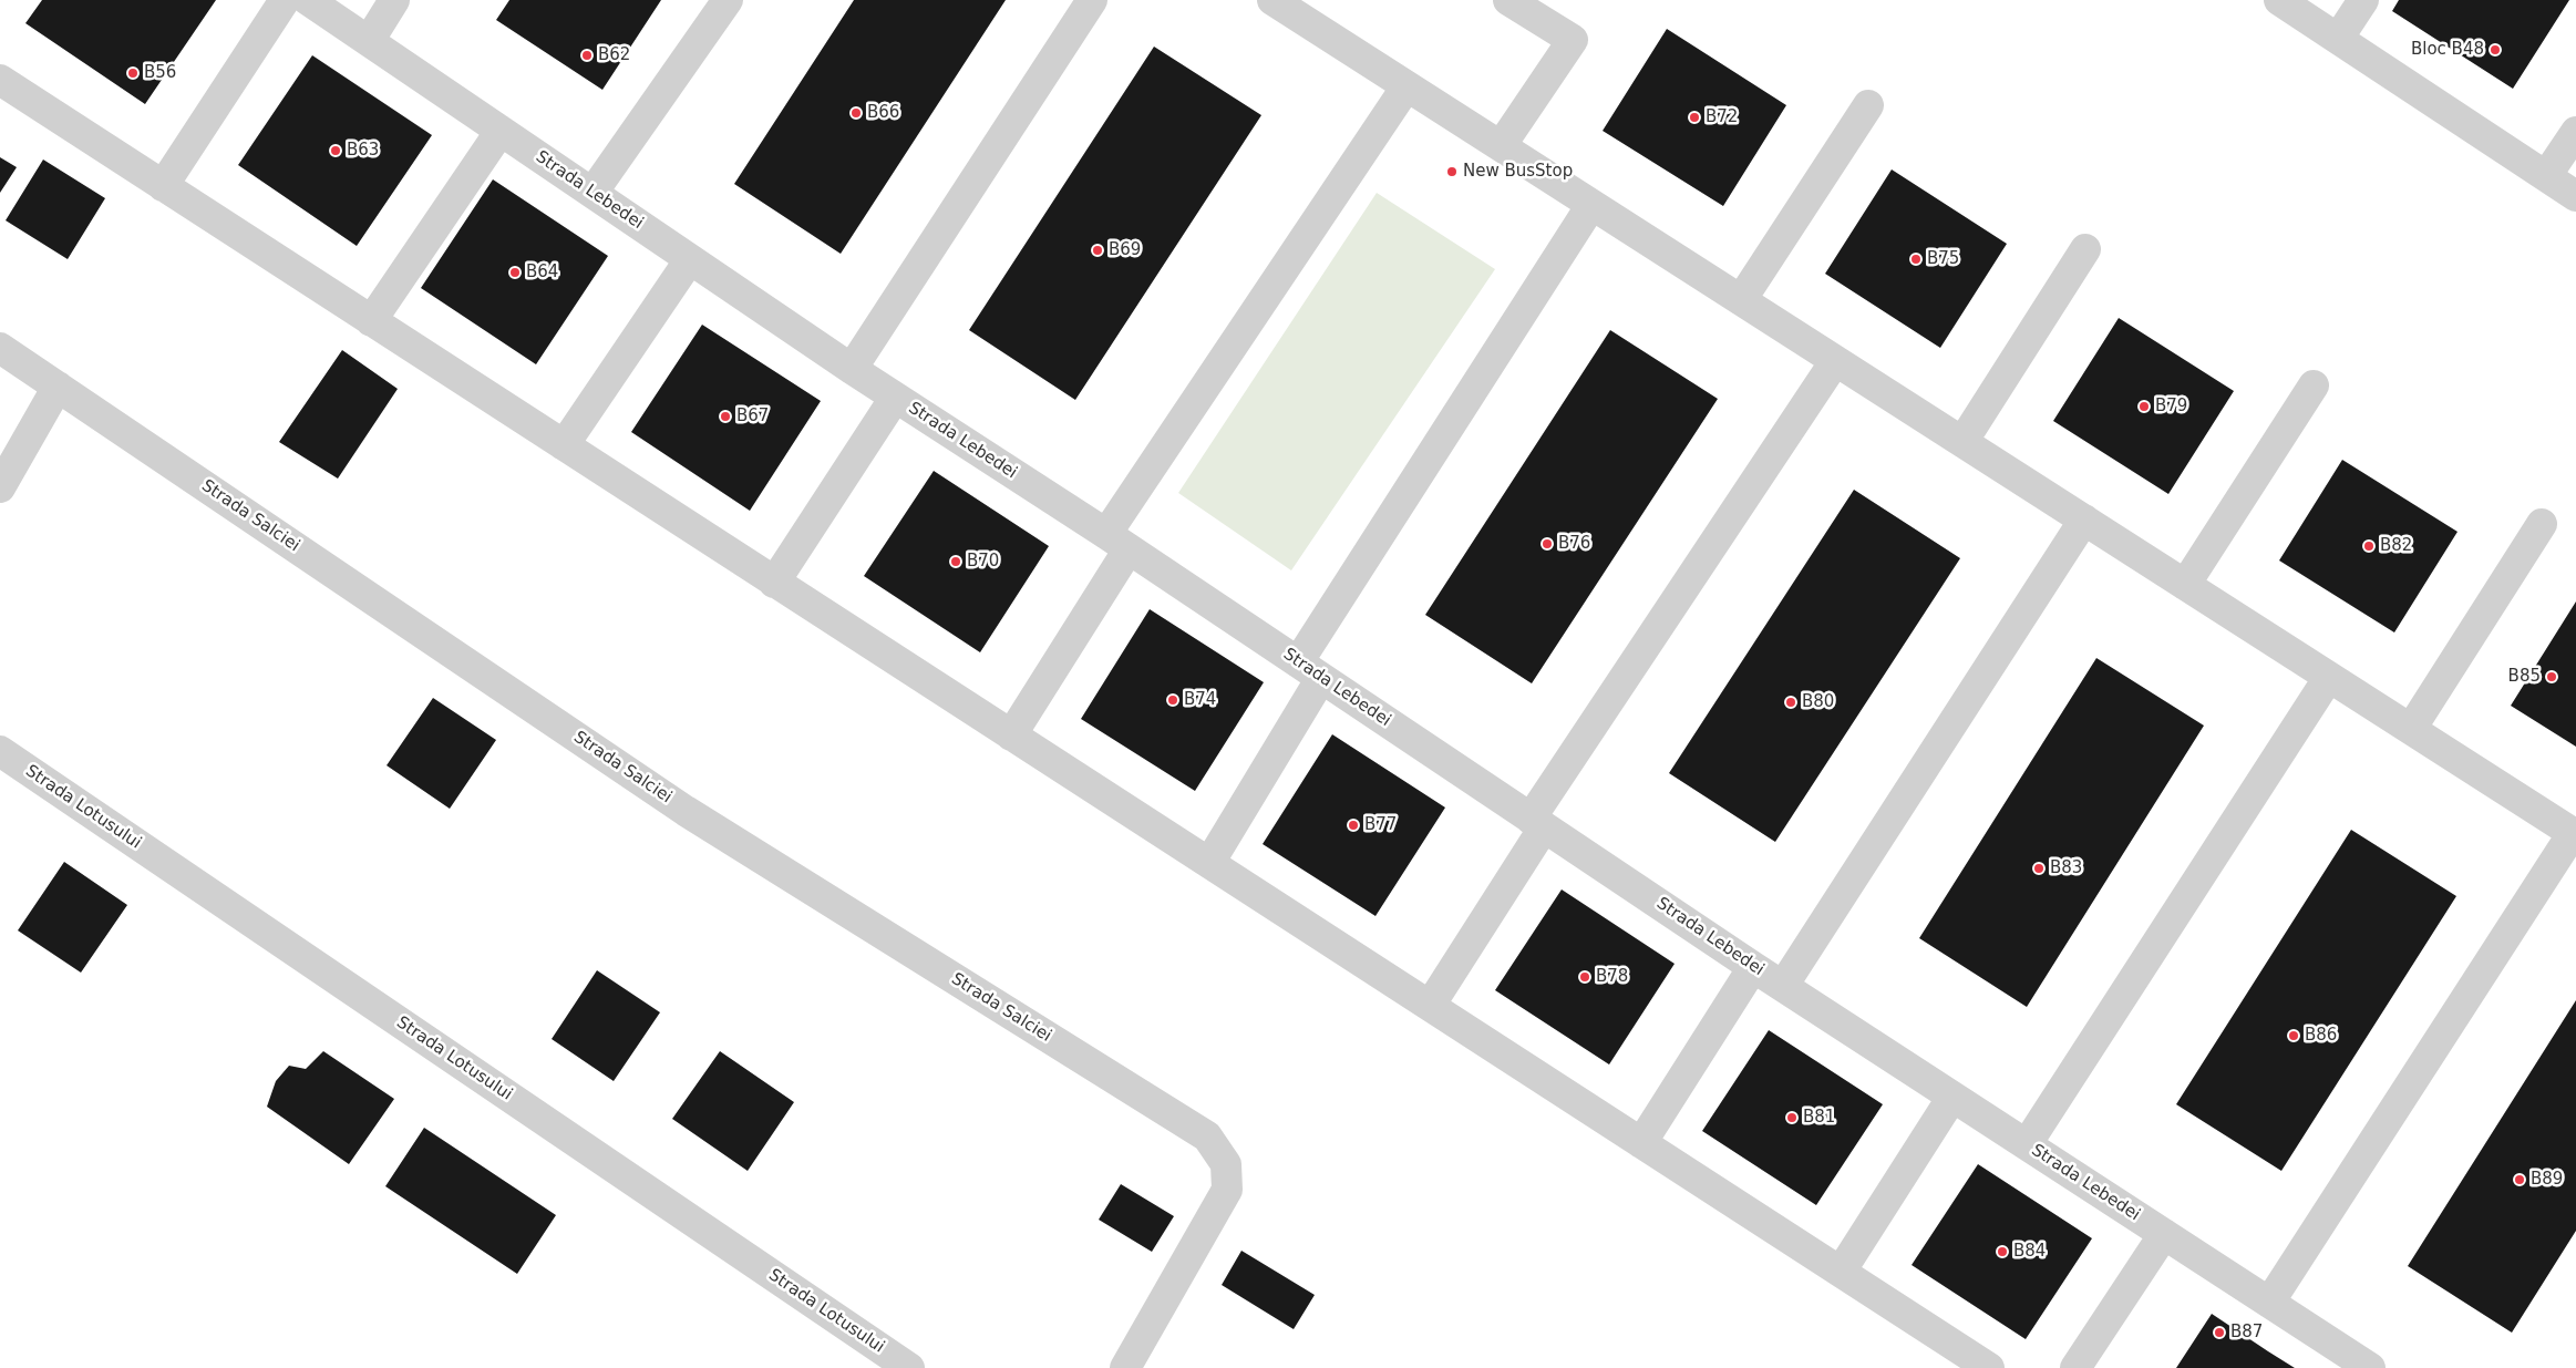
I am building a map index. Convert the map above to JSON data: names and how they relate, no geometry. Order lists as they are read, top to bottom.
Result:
{
  "streets": {
    "street": ["Strada Lebedei", "Strada Salciei", "Strada Lotusului"]
  },
  "places": [
    "Bloc B48",
    "B62",
    "B56",
    "B66",
    "B72",
    "B63",
    "New BusStop",
    "B69",
    "B75",
    "B64",
    "B79",
    "B67",
    "B76",
    "B82",
    "B70",
    "B85",
    "B74",
    "B80",
    "B77",
    "B83",
    "B78",
    "B86",
    "B81",
    "B89",
    "B84",
    "B87"
  ]
}
